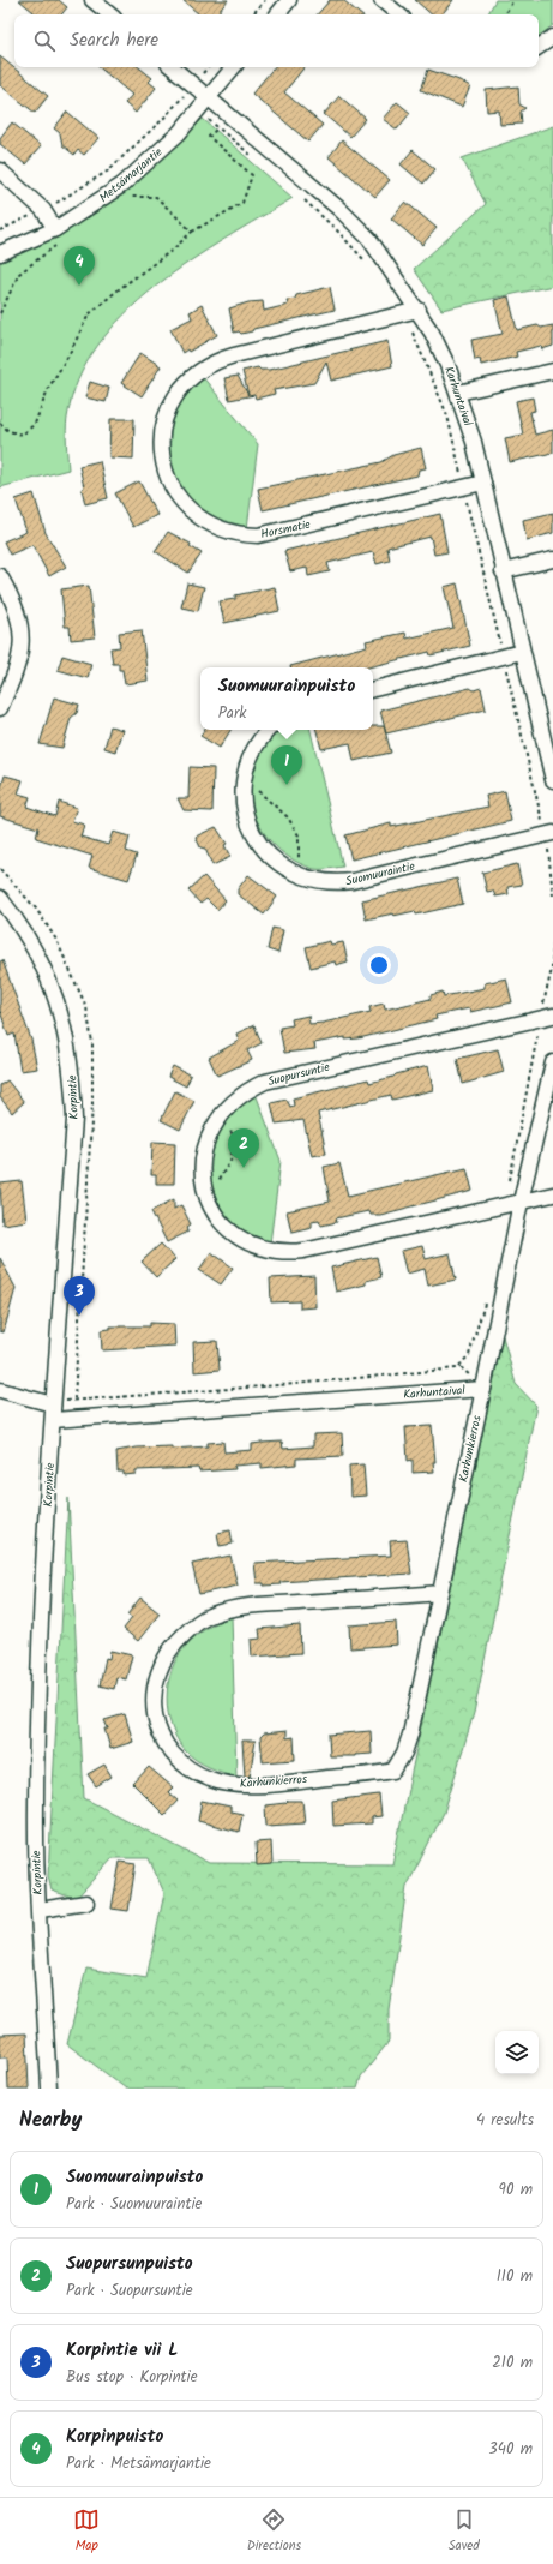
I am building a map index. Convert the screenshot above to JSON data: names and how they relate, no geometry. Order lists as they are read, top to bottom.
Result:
{
  "streets": {
    "street": [
      "Metsämarjantie",
      "Karhuntaival",
      "Horsmatie",
      "Suomuuraintie",
      "Suopursuntie",
      "Korpintie",
      "Karhunkierros"
    ]
  },
  "crossings": [
    ["Metsämarjantie", "Karhuntaival"],
    ["Karhuntaival", "Horsmatie"],
    ["Karhuntaival", "Korpintie"],
    ["Karhuntaival", "Karhunkierros"]
  ],
  "page": {
    "search": "Search here",
    "pins": [
      "4",
      "1",
      "2",
      "3"
    ],
    "popup": ["Suomuurainpuisto", "Park"],
    "heading": ["Nearby", "4 results"],
    "list": [
      {
        "mark": "1",
        "name": "Suomuurainpuisto",
        "note": "Park · Suomuuraintie",
        "value": "90 m"
      },
      {
        "mark": "2",
        "name": "Suopursunpuisto",
        "note": "Park · Suopursuntie",
        "value": "110 m"
      },
      {
        "mark": "3",
        "name": "Korpintie vii L",
        "note": "Bus stop · Korpintie",
        "value": "210 m"
      },
      {
        "mark": "4",
        "name": "Korpinpuisto",
        "note": "Park · Metsämarjantie",
        "value": "340 m"
      }
    ],
    "nav": ["Map", "Directions", "Saved"]
  }
}
